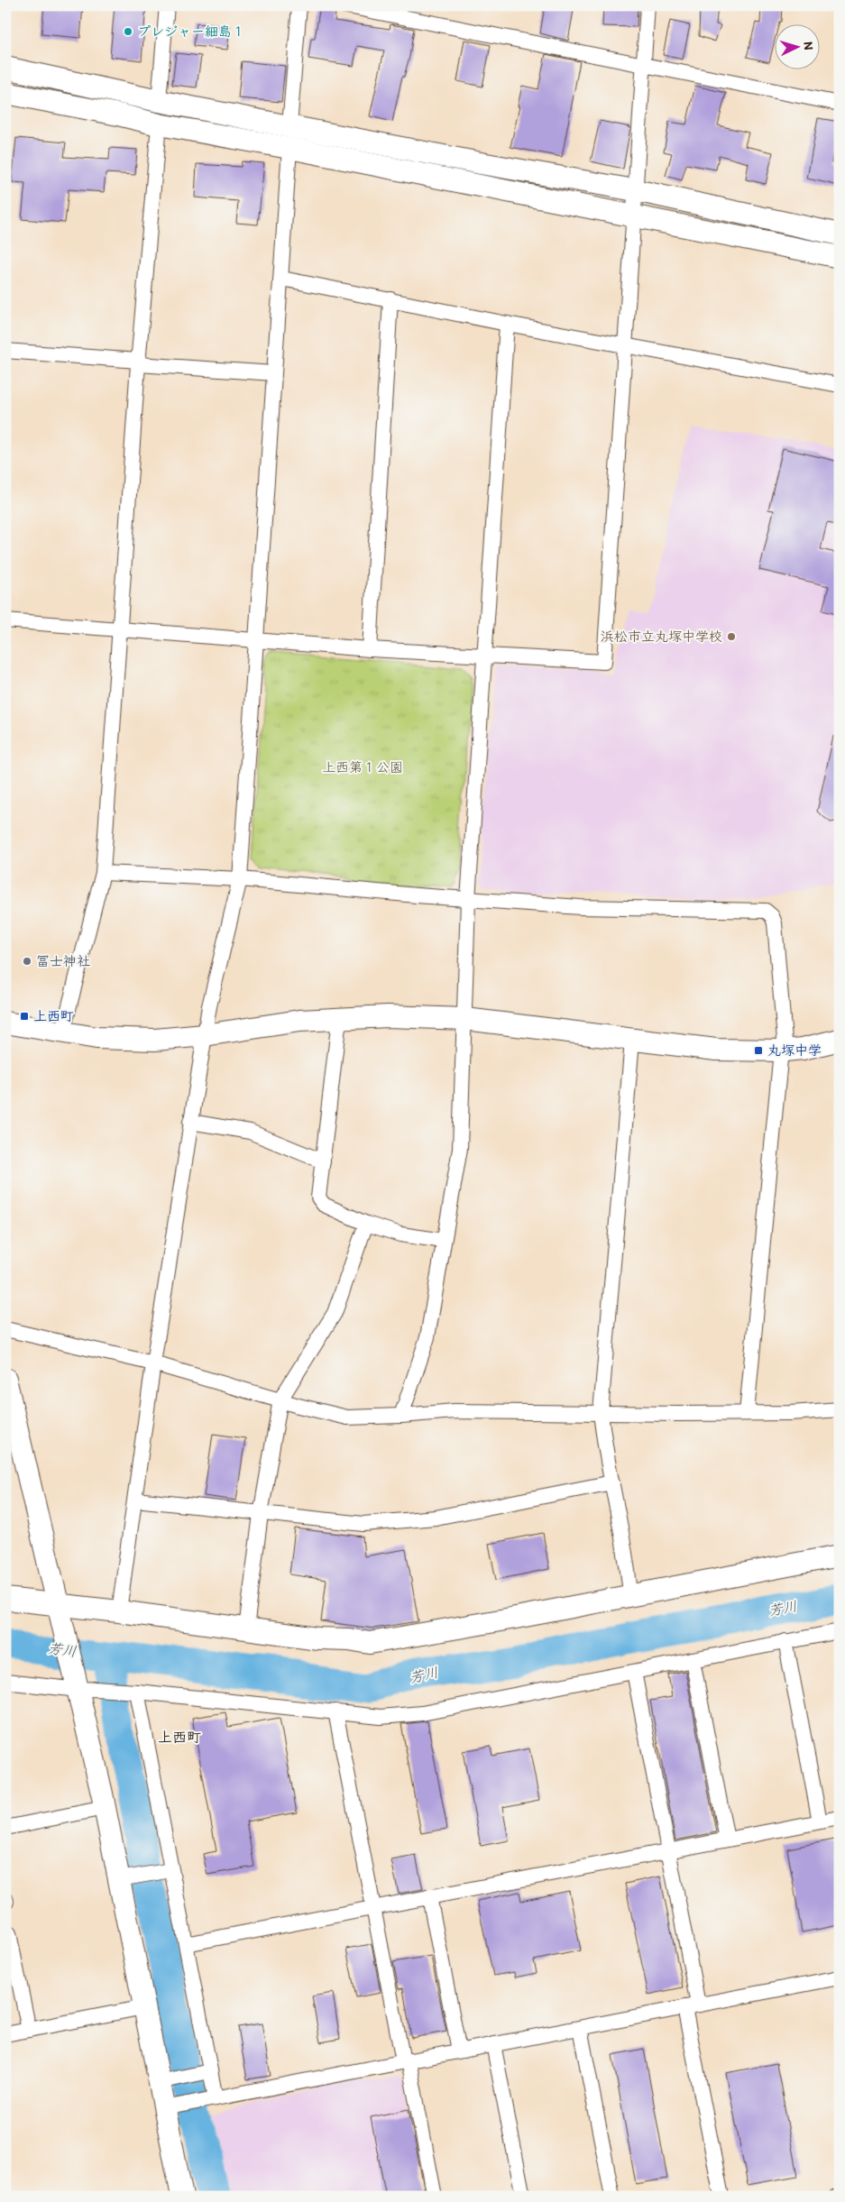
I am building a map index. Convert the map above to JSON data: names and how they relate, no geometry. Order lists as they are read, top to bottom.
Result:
{
  "districts": ["上西町"],
  "water": ["芳川"],
  "parks": ["上西第１公園"],
  "places": {
    "other": ["プレジャー細島１", "浜松市立丸塚中学校", "冨士神社"],
    "transit": ["上西町", "丸塚中学"]
  },
  "north": "right"
}
